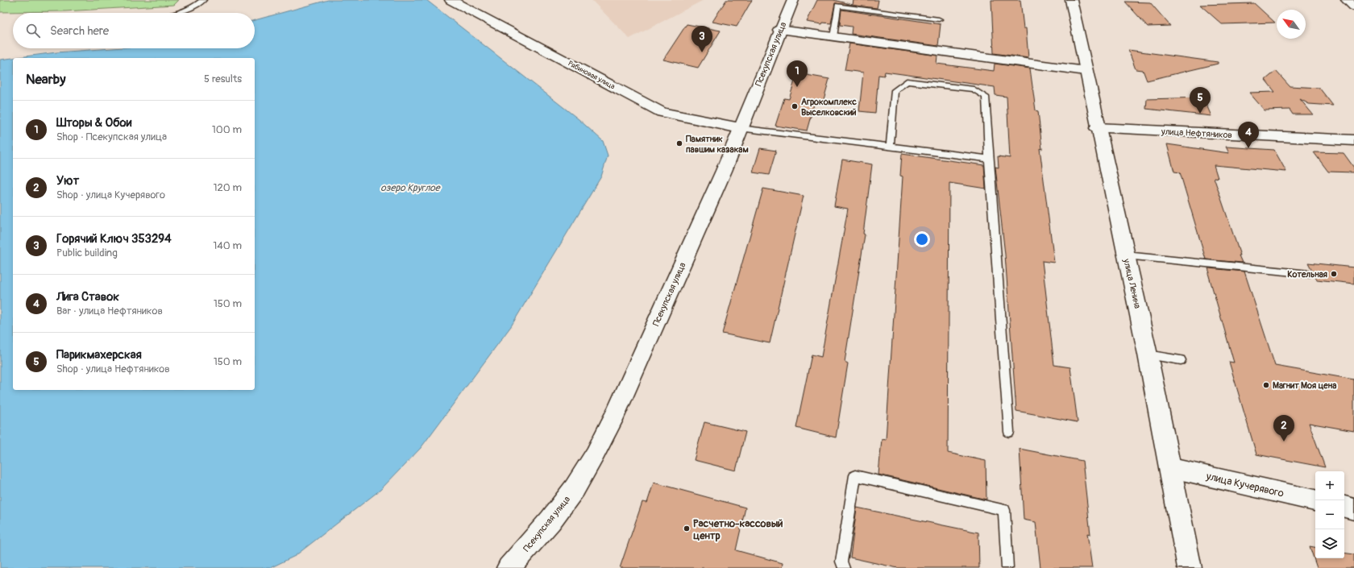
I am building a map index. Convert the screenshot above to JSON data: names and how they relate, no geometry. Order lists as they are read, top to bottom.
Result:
{
  "streets": {
    "street": [
      "Псекупская улица",
      "Рябиновая улица",
      "улица Нефтяников",
      "улица Ленина",
      "улица Кучерявого"
    ]
  },
  "crossings": [
    ["Псекупская улица", "Рябиновая улица"],
    ["улица Нефтяников", "улица Ленина"],
    ["улица Ленина", "улица Кучерявого"]
  ],
  "water": ["озеро Круглое"],
  "places": [
    "Агрокомплекс Выселковский",
    "Памятник павшим казакам",
    "Котельная",
    "Магнит Моя цена",
    "Расчетно-кассовый центр"
  ],
  "north": "top left",
  "page": {
    "search": "Search here",
    "pins": [
      "3",
      "1",
      "5",
      "4",
      "2"
    ],
    "heading": ["Nearby", "5 results"],
    "list": [
      {
        "mark": "1",
        "name": "Шторы & Обои",
        "note": "Shop · Псекупская улица",
        "value": "100 m"
      },
      {
        "mark": "2",
        "name": "Уют",
        "note": "Shop · улица Кучерявого",
        "value": "120 m"
      },
      {
        "mark": "3",
        "name": "Горячий Ключ 353294",
        "note": "Public building",
        "value": "140 m"
      },
      {
        "mark": "4",
        "name": "Лига Ставок",
        "note": "Bar · улица Нефтяников",
        "value": "150 m"
      },
      {
        "mark": "5",
        "name": "Парикмахерская",
        "note": "Shop · улица Нефтяников",
        "value": "150 m"
      }
    ],
    "map_buttons": ["+", "−"]
  }
}
